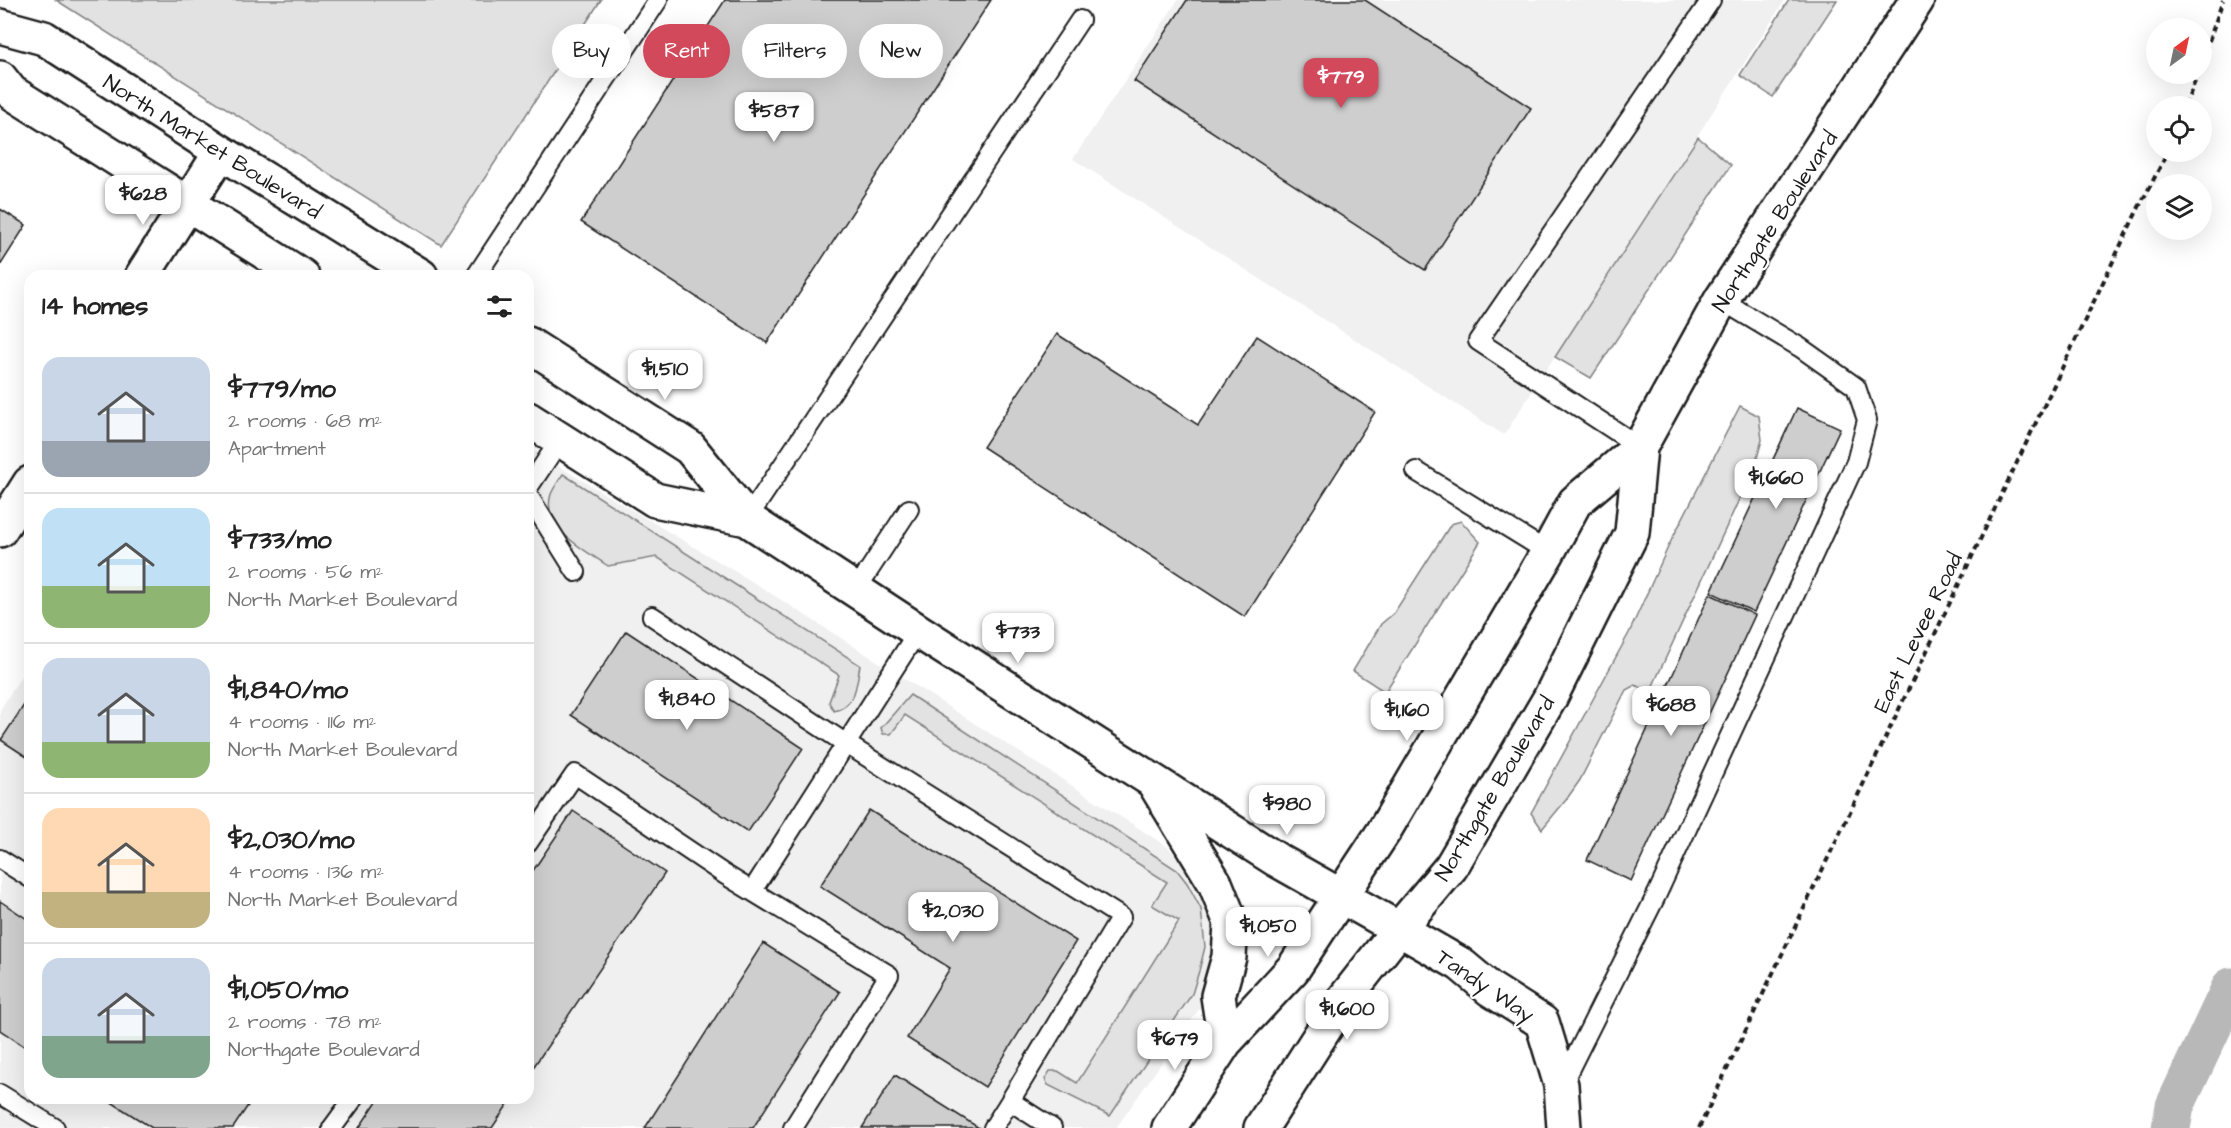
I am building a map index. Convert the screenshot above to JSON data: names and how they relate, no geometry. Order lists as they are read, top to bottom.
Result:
{
  "streets": {
    "main road": ["North Market Boulevard", "Northgate Boulevard", "Tandy Way"],
    "path": ["East Levee Road"]
  },
  "crossings": [
    ["Northgate Boulevard", "Tandy Way"]
  ],
  "north": "top right",
  "page": {
    "chip": [
      "Buy",
      "Rent",
      "Filters",
      "New"
    ],
    "price": [
      "$779",
      "$587",
      "$628",
      "$1,510",
      "$1,660",
      "$733",
      "$1,840",
      "$688",
      "$1,160",
      "$980",
      "$2,030",
      "$1,050",
      "$1,600",
      "$679"
    ],
    "heading": "14 homes",
    "list": [
      {
        "name": "$779/mo",
        "note": "2 rooms · 68 m² · Apartment"
      },
      {
        "name": "$733/mo",
        "note": "2 rooms · 56 m² · North Market Boulevard"
      },
      {
        "name": "$1,840/mo",
        "note": "4 rooms · 116 m² · North Market Boulevard"
      },
      {
        "name": "$2,030/mo",
        "note": "4 rooms · 136 m² · North Market Boulevard"
      },
      {
        "name": "$1,050/mo",
        "note": "2 rooms · 78 m² · Northgate Boulevard"
      }
    ]
  }
}
